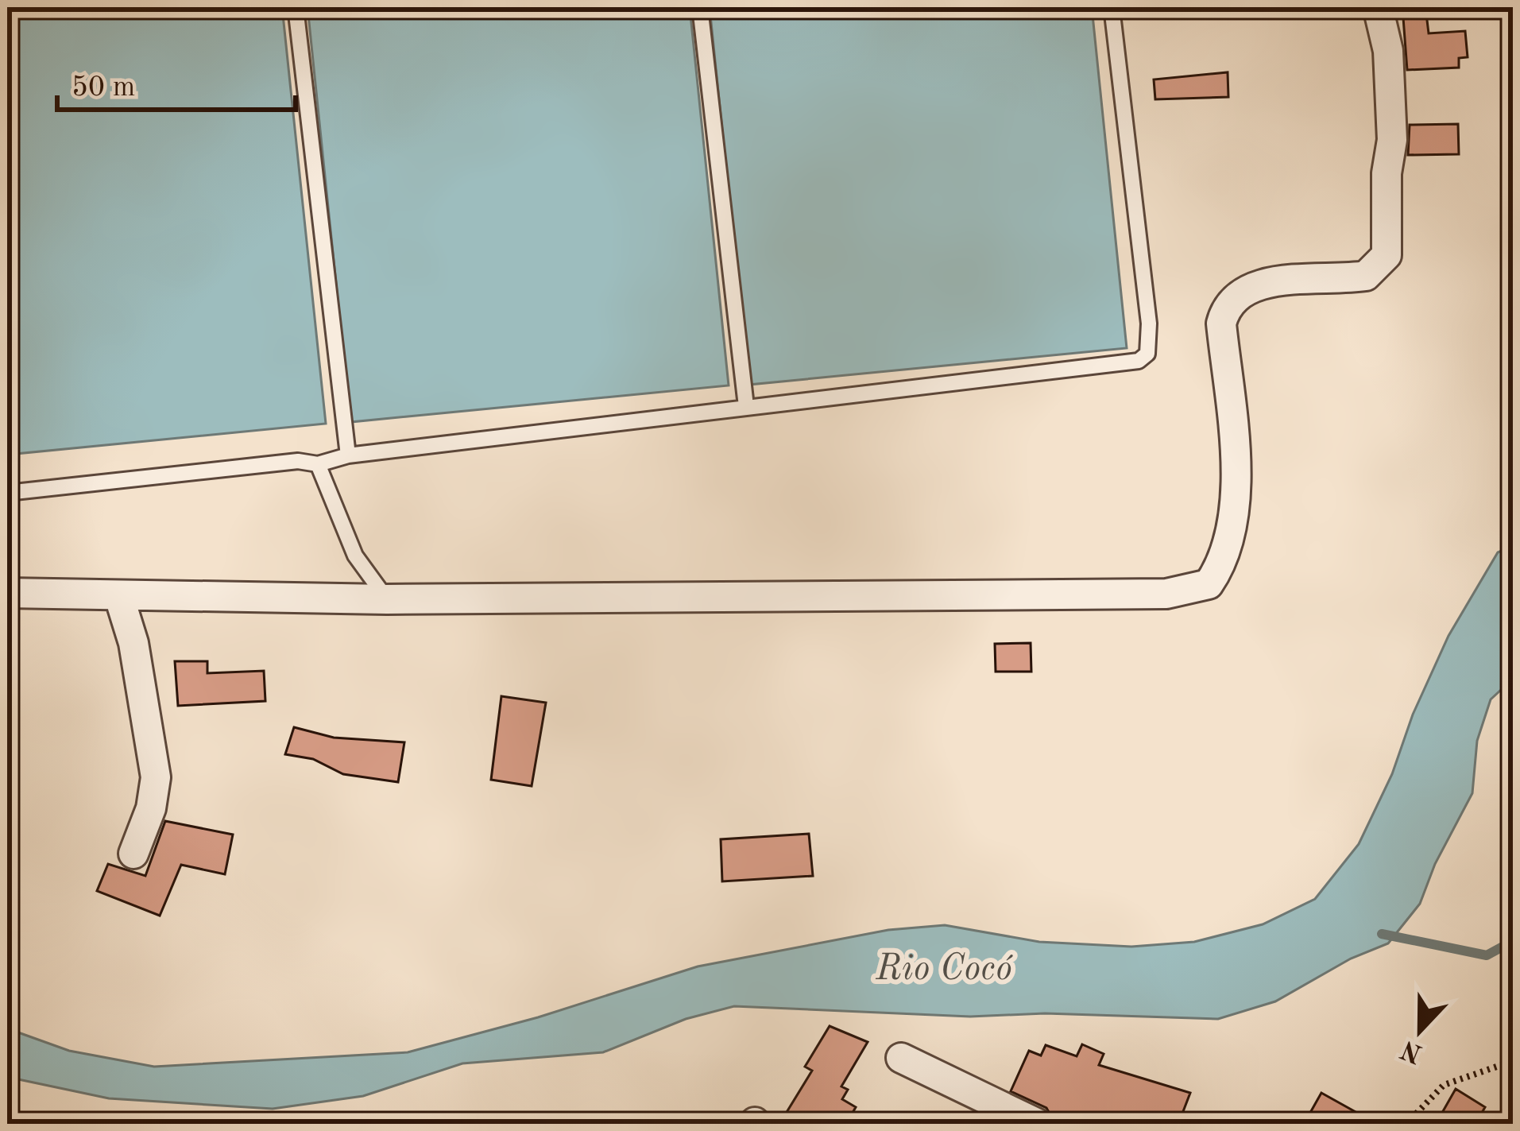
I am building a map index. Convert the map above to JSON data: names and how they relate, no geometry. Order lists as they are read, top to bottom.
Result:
{
  "water": ["Rio Cocó"],
  "scale_bar": "50 m",
  "north": "bottom"
}
